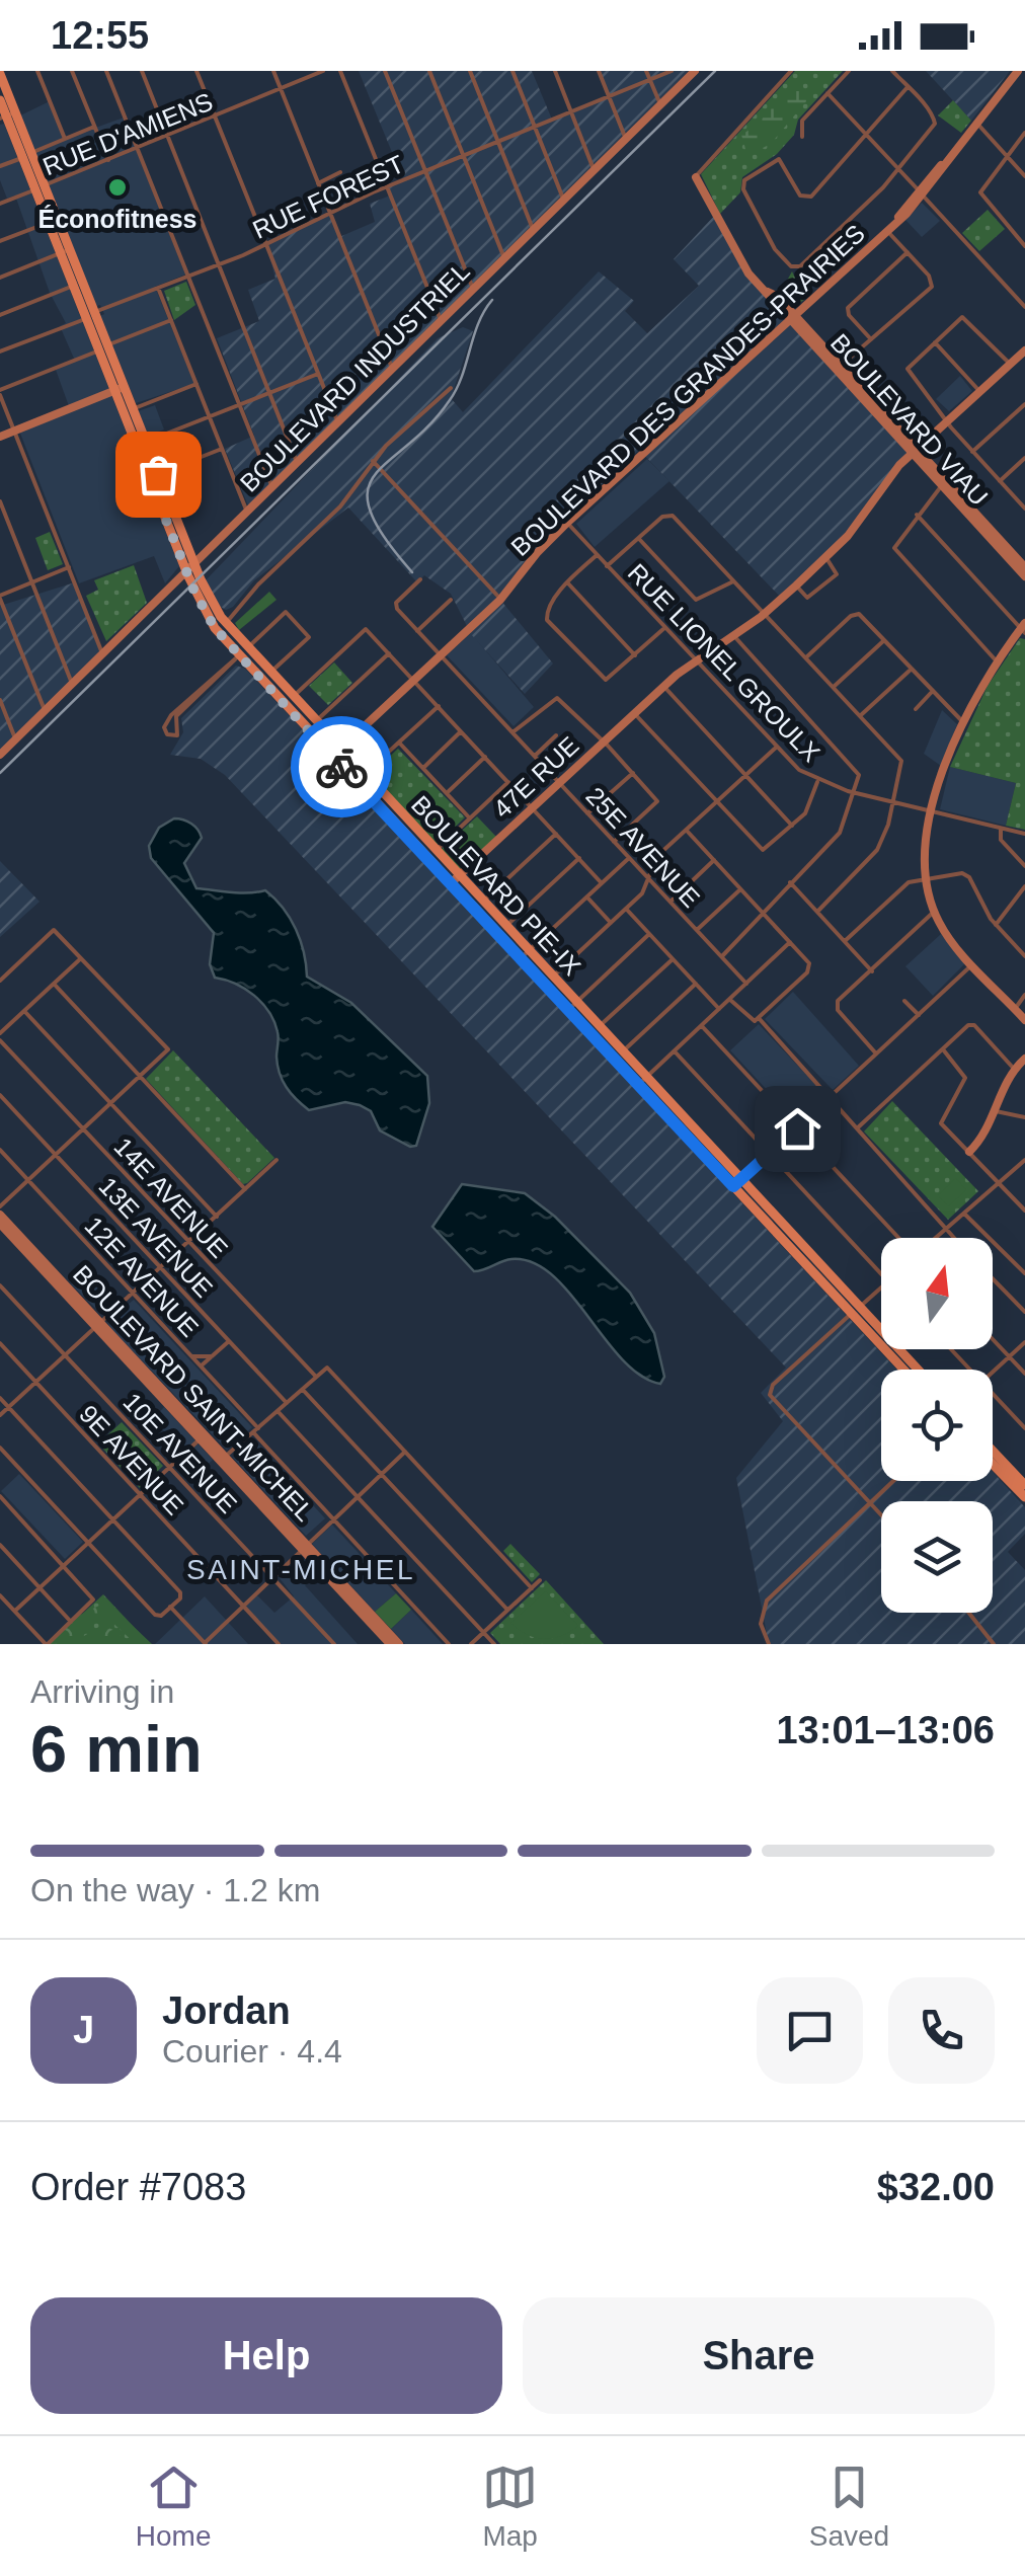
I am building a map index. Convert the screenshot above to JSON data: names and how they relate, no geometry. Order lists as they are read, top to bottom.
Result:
{
  "streets": {
    "main road": ["BOULEVARD PIE-IX"],
    "street": [
      "RUE D'AMIENS",
      "RUE FOREST",
      "BOULEVARD INDUSTRIEL",
      "BOULEVARD DES GRANDES-PRAIRIES",
      "BOULEVARD VIAU",
      "RUE LIONEL GROULX",
      "47E RUE",
      "25E AVENUE",
      "14E AVENUE",
      "13E AVENUE",
      "12E AVENUE",
      "BOULEVARD SAINT-MICHEL",
      "10E AVENUE",
      "9E AVENUE"
    ]
  },
  "crossings": [
    ["RUE D'AMIENS", "BOULEVARD PIE-IX"],
    ["RUE FOREST", "BOULEVARD PIE-IX"],
    ["BOULEVARD INDUSTRIEL", "BOULEVARD PIE-IX"],
    ["BOULEVARD DES GRANDES-PRAIRIES", "BOULEVARD VIAU"],
    ["BOULEVARD DES GRANDES-PRAIRIES", "RUE LIONEL GROULX"],
    ["BOULEVARD DES GRANDES-PRAIRIES", "25E AVENUE"],
    ["BOULEVARD DES GRANDES-PRAIRIES", "BOULEVARD PIE-IX"],
    ["BOULEVARD VIAU", "47E RUE"],
    ["RUE LIONEL GROULX", "47E RUE"],
    ["47E RUE", "25E AVENUE"],
    ["47E RUE", "BOULEVARD PIE-IX"]
  ],
  "districts": ["SAINT-MICHEL"],
  "places": ["Éconofitness"],
  "north": "top",
  "page": {
    "status": "12:55",
    "heading": ["6 min", "Arriving in", "13:01–13:06"],
    "panel": [
      "Jordan",
      "Courier · 4.4",
      "Order #7083",
      "$32.00"
    ],
    "bar": "On the way · 1.2 km",
    "round": "J",
    "buttons": ["Help", "Share"],
    "tabs": ["Home", "Map", "Saved"]
  }
}
